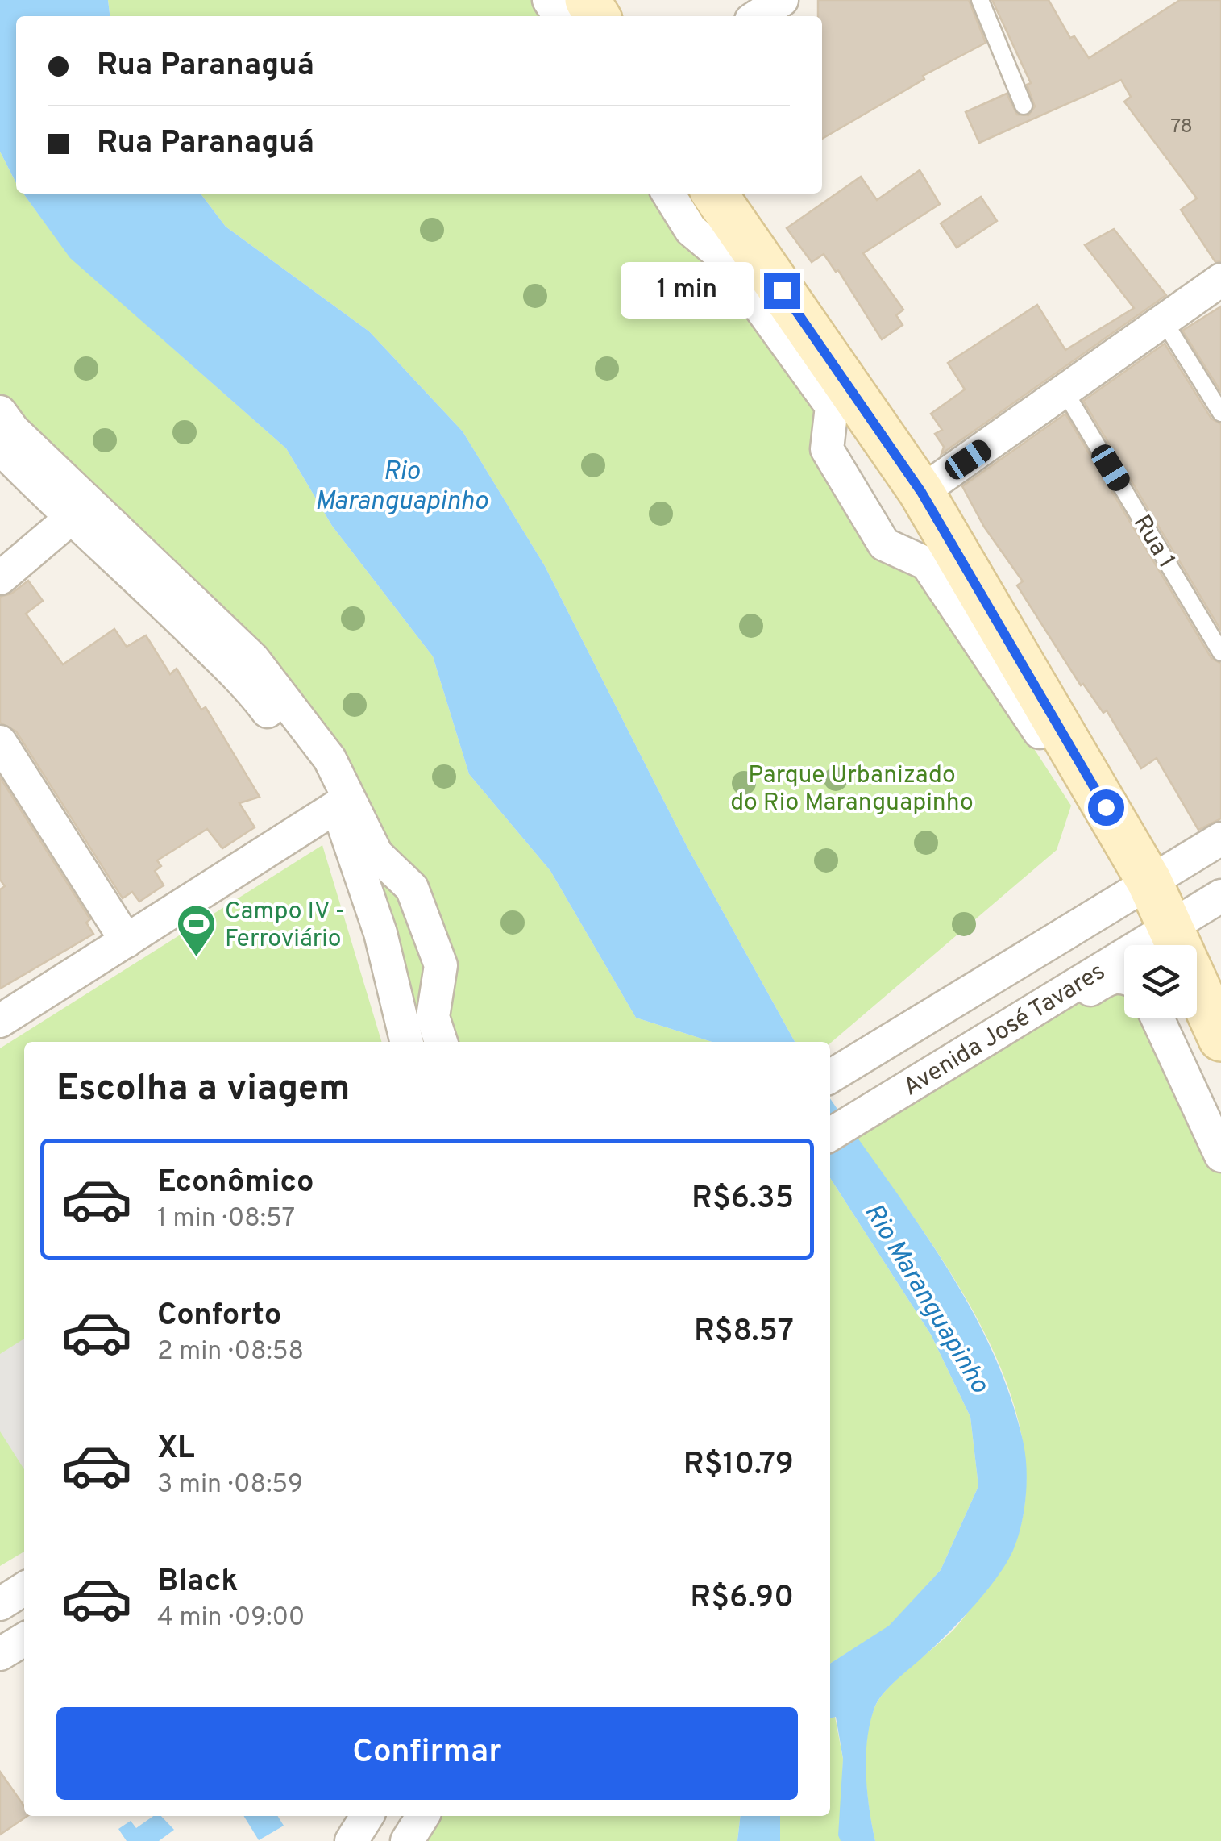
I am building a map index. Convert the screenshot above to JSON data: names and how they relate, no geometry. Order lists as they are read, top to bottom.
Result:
{
  "streets": {
    "street": ["Avenida José Tavares"],
    "lane": ["Rua 1"]
  },
  "water": ["Rio Maranguapinho"],
  "parks": ["Parque Urbanizado do Rio Maranguapinho"],
  "places": {
    "sports": ["Campo IV - Ferroviário"]
  },
  "house_numbers": ["78"],
  "page": {
    "banner": ["Rua Paranaguá", "Rua Paranaguá"],
    "bubble": "1 min",
    "heading": "Escolha a viagem",
    "list": [
      {
        "name": "Econômico",
        "note": "1 min · 08:57",
        "value": "R$6.35"
      },
      {
        "name": "Conforto",
        "note": "2 min · 08:58",
        "value": "R$8.57"
      },
      {
        "name": "XL",
        "note": "3 min · 08:59",
        "value": "R$10.79"
      },
      {
        "name": "Black",
        "note": "4 min · 09:00",
        "value": "R$6.90"
      }
    ],
    "buttons": "Confirmar"
  }
}
